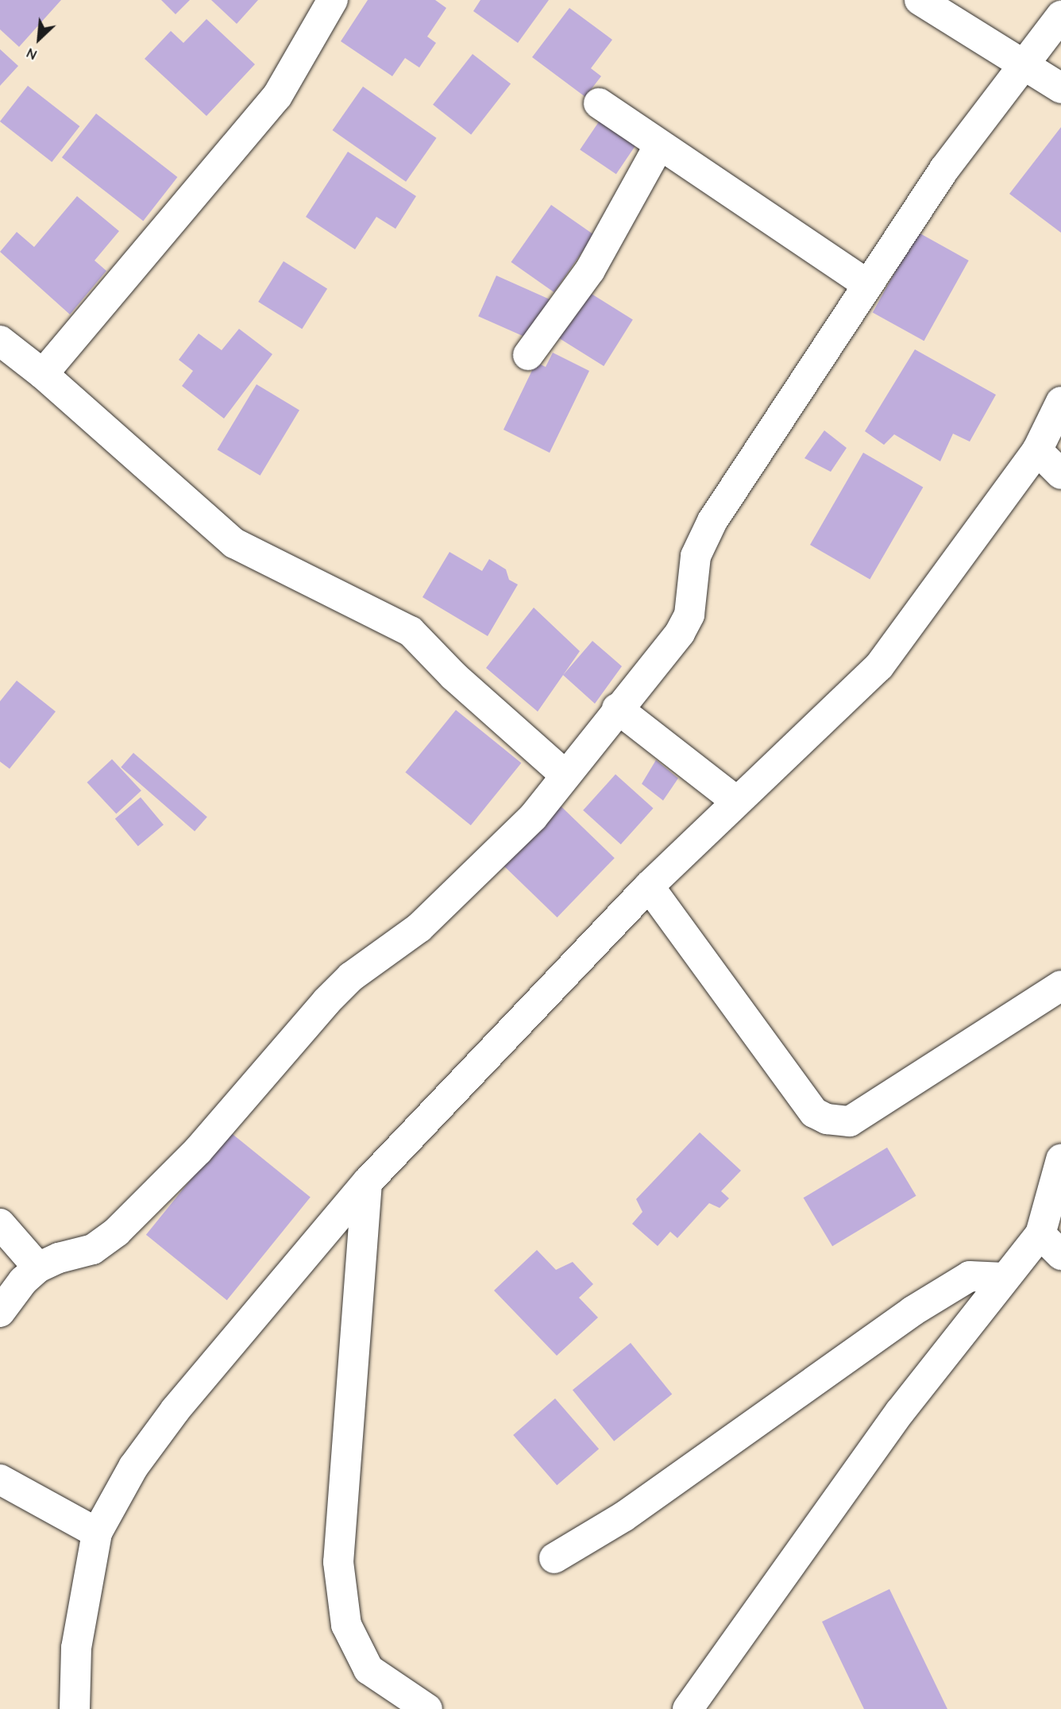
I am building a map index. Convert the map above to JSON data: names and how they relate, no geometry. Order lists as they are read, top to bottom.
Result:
{
  "north": "bottom left"
}
